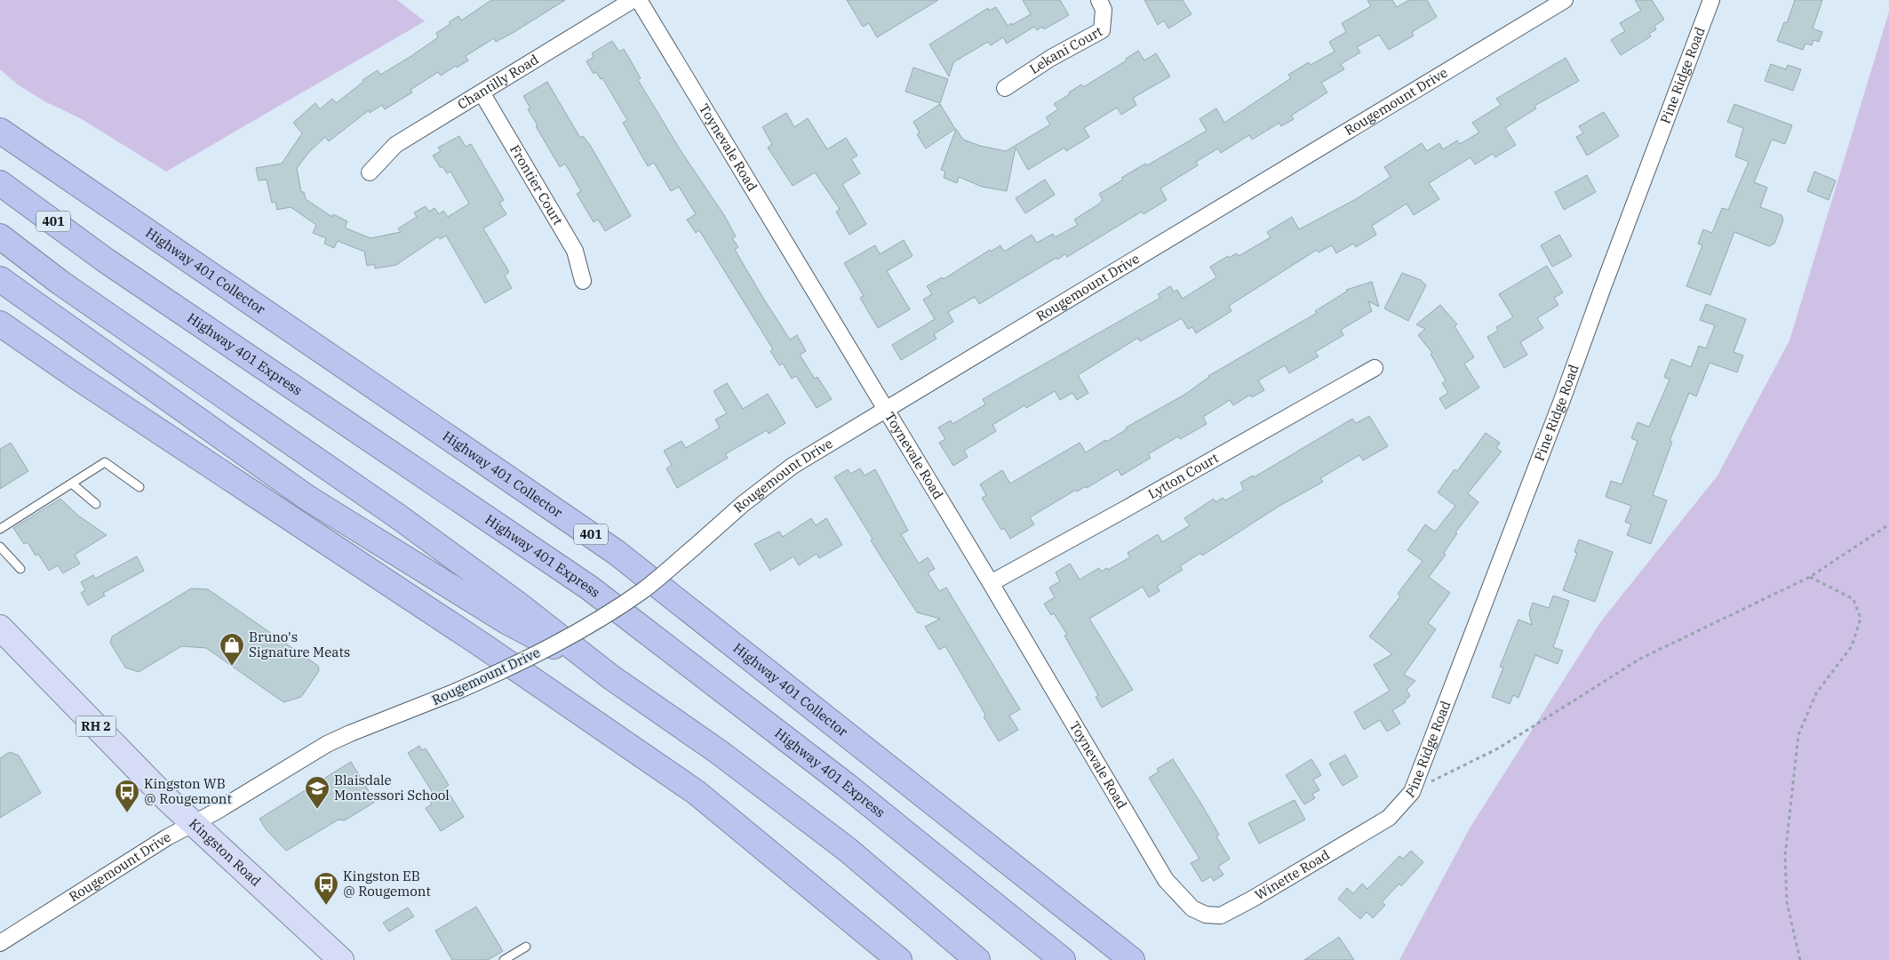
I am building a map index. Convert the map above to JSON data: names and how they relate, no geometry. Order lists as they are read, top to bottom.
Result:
{
  "streets": {
    "highway": ["401", "Highway 401 Collector", "Highway 401 Express"],
    "main road": ["RH 2", "Kingston Road"],
    "street": [
      "Lekani Court",
      "Pine Ridge Road",
      "Chantilly Road",
      "Rougemount Drive",
      "Toynevale Road",
      "Frontier Court",
      "Lytton Court",
      "Winette Road"
    ]
  },
  "crossings": [
    ["Pine Ridge Road", "Winette Road"],
    ["Chantilly Road", "Frontier Court"],
    ["Rougemount Drive", "Toynevale Road"],
    ["Rougemount Drive", "Kingston Road"],
    ["Toynevale Road", "Lytton Court"],
    ["Toynevale Road", "Winette Road"]
  ],
  "places": {
    "shop": ["Bruno's Signature Meats"],
    "school or university": ["Blaisdale Montessori School"],
    "bus stop": ["Kingston WB @ Rougemont", "Kingston EB @ Rougemont"]
  }
}
